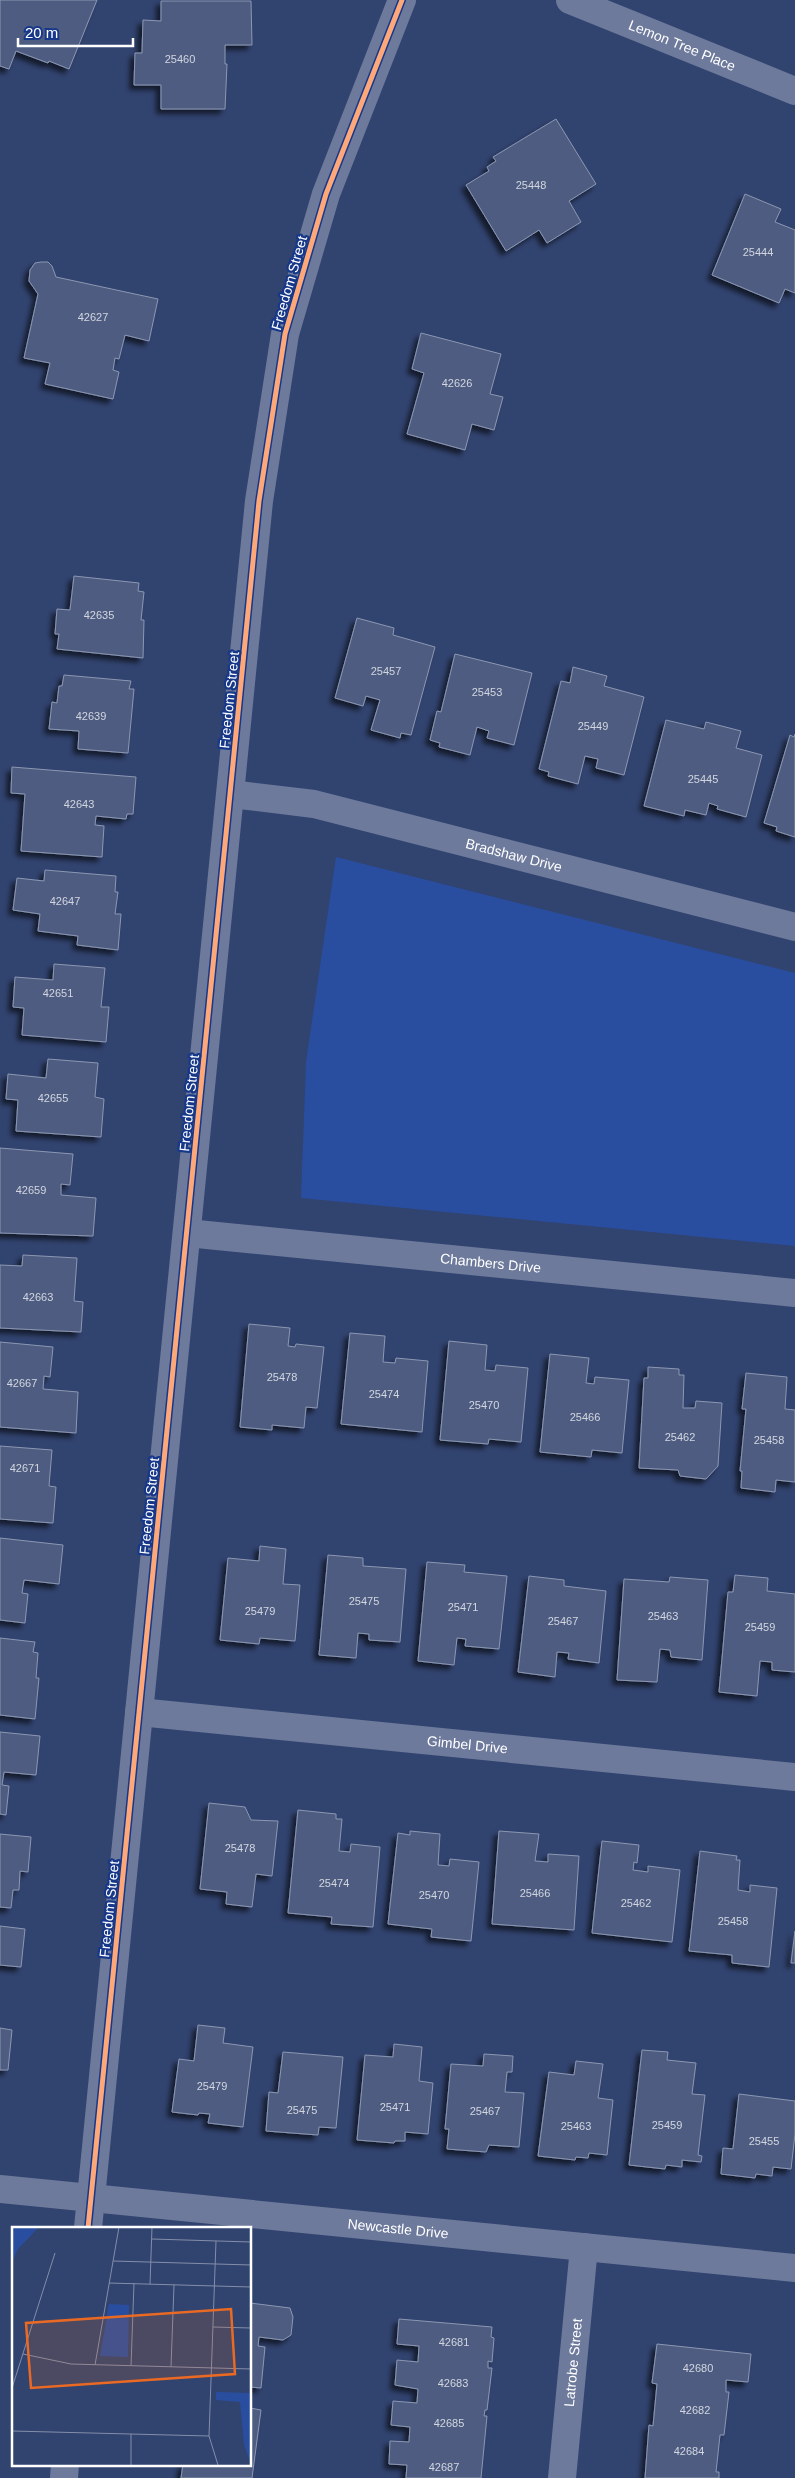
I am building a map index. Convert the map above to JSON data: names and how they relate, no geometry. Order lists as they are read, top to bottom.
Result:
{
  "streets": {
    "street": [
      "Lemon Tree Place",
      "Freedom Street",
      "Bradshaw Drive",
      "Chambers Drive",
      "Gimbel Drive",
      "Newcastle Drive",
      "Latrobe Street"
    ]
  },
  "crossings": [
    ["Freedom Street", "Bradshaw Drive"],
    ["Freedom Street", "Chambers Drive"],
    ["Freedom Street", "Gimbel Drive"],
    ["Freedom Street", "Newcastle Drive"],
    ["Newcastle Drive", "Latrobe Street"]
  ],
  "house_numbers": [
    "25460",
    "25448",
    "25444",
    "42627",
    "42626",
    "42635",
    "25457",
    "25453",
    "42639",
    "25449",
    "25445",
    "42643",
    "42647",
    "42651",
    "42655",
    "42659",
    "42663",
    "25478",
    "42667",
    "25474",
    "25470",
    "25466",
    "25462",
    "25458",
    "42671",
    "25475",
    "25471",
    "25479",
    "25463",
    "25467",
    "25459",
    "25478",
    "25474",
    "25466",
    "25470",
    "25462",
    "25458",
    "25479",
    "25471",
    "25475",
    "25467",
    "25459",
    "25463",
    "25455",
    "42681",
    "42680",
    "42683",
    "42682",
    "42685",
    "42684",
    "42687"
  ],
  "scale_bar": "20 m"
}
